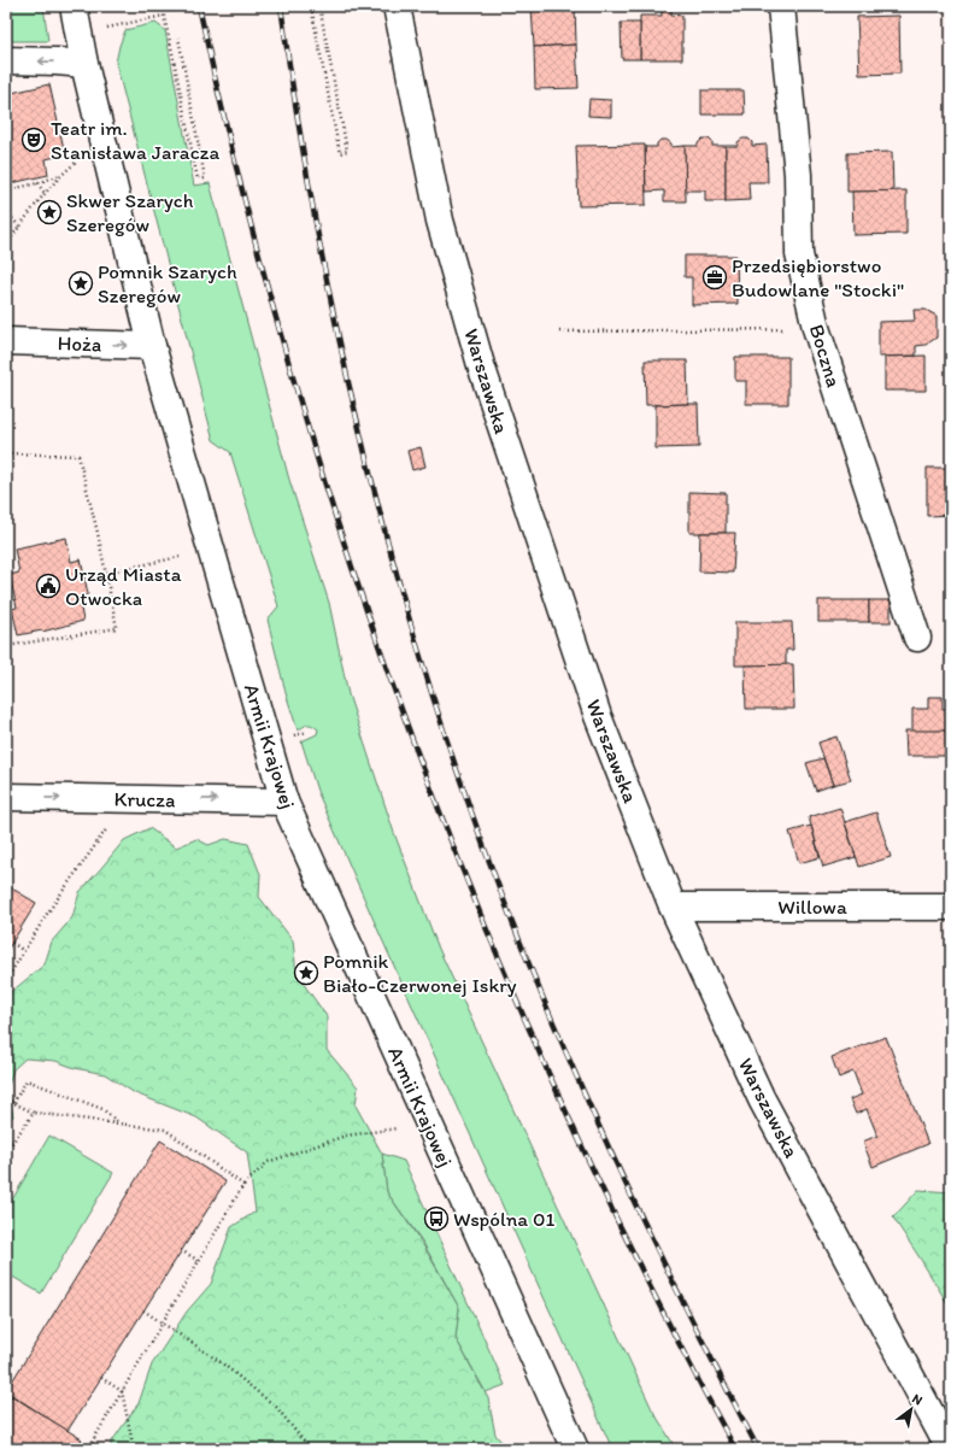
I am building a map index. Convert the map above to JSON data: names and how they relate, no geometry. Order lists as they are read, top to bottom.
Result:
{
  "streets": {
    "street": [
      "Hoża",
      "Boczna",
      "Warszawska",
      "Armii Krajowej",
      "Krucza",
      "Willowa"
    ]
  },
  "crossings": [
    ["Hoża", "Armii Krajowej"],
    ["Warszawska", "Willowa"],
    ["Armii Krajowej", "Krucza"]
  ],
  "one_way": ["Hoża", "Krucza"],
  "places": {
    "theatre": ["Teatr im. Stanisława Jaracza"],
    "place": ["Skwer Szarych Szeregów", "Pomnik Szarych Szeregów", "Pomnik Biało-Czerwonej Iskry"],
    "office": ["Przedsiębiorstwo Budowlane \"Stocki\""],
    "public building": ["Urząd Miasta Otwocka"],
    "bus stop": ["Wspólna 01"]
  },
  "north": "top right"
}
